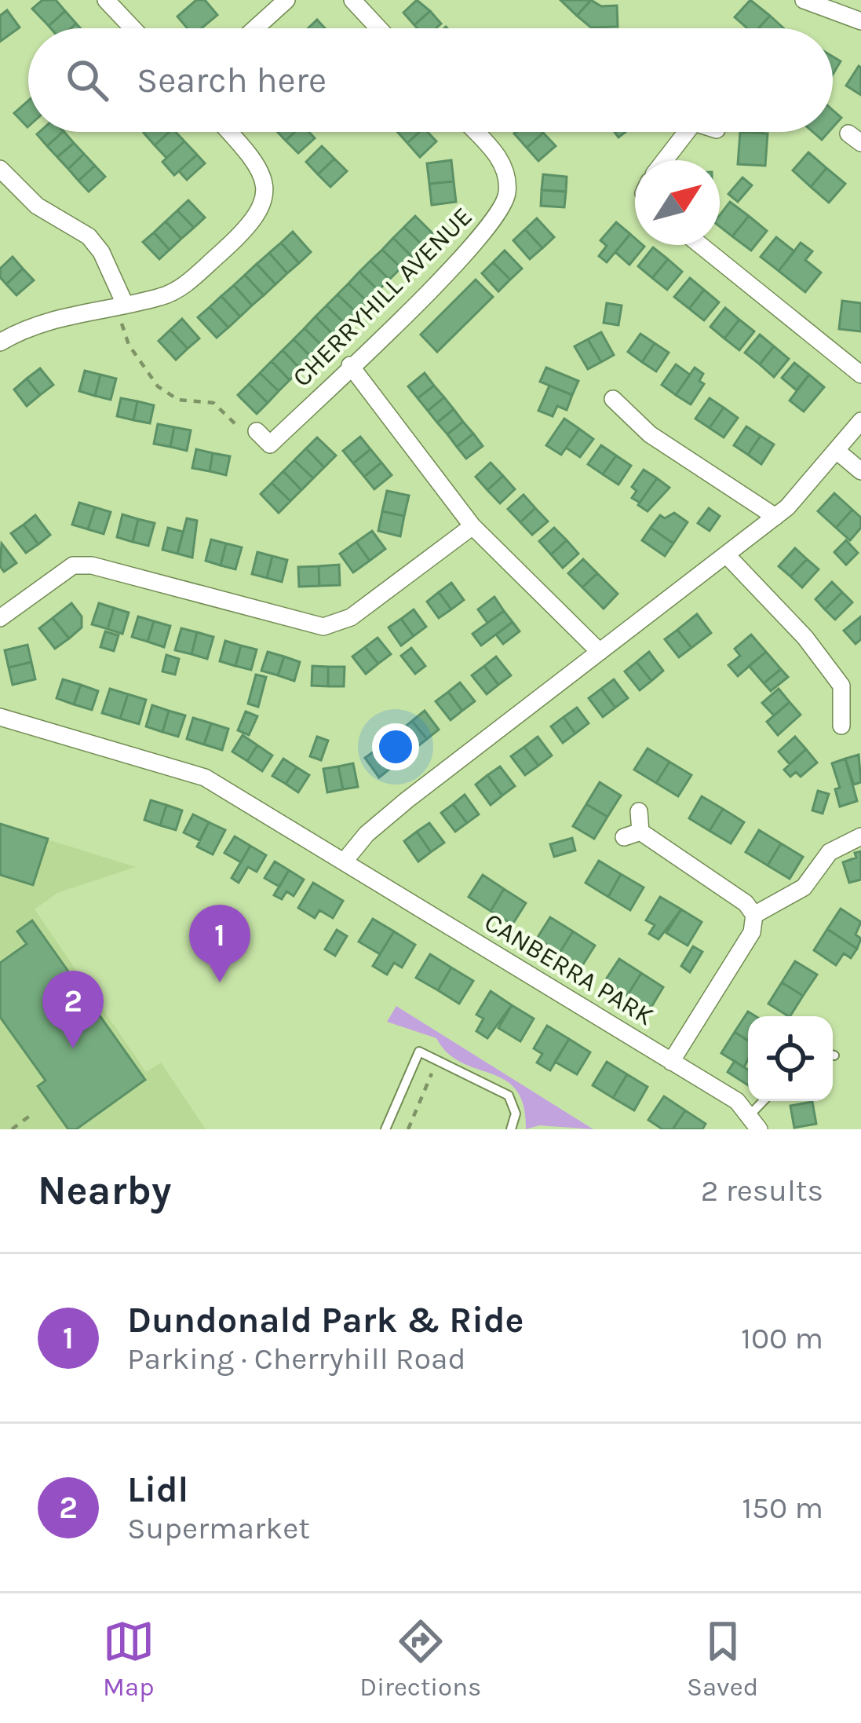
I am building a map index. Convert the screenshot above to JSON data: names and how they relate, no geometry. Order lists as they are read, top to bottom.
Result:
{
  "streets": {
    "street": ["CHERRYHILL AVENUE", "CANBERRA PARK"]
  },
  "north": "top right",
  "page": {
    "search": "Search here",
    "pins": ["1", "2"],
    "heading": ["Nearby", "2 results"],
    "list": [
      {
        "mark": "1",
        "name": "Dundonald Park & Ride",
        "note": "Parking · Cherryhill Road",
        "value": "100 m"
      },
      {
        "mark": "2",
        "name": "Lidl",
        "note": "Supermarket",
        "value": "150 m"
      }
    ],
    "nav": ["Map", "Directions", "Saved"]
  }
}
